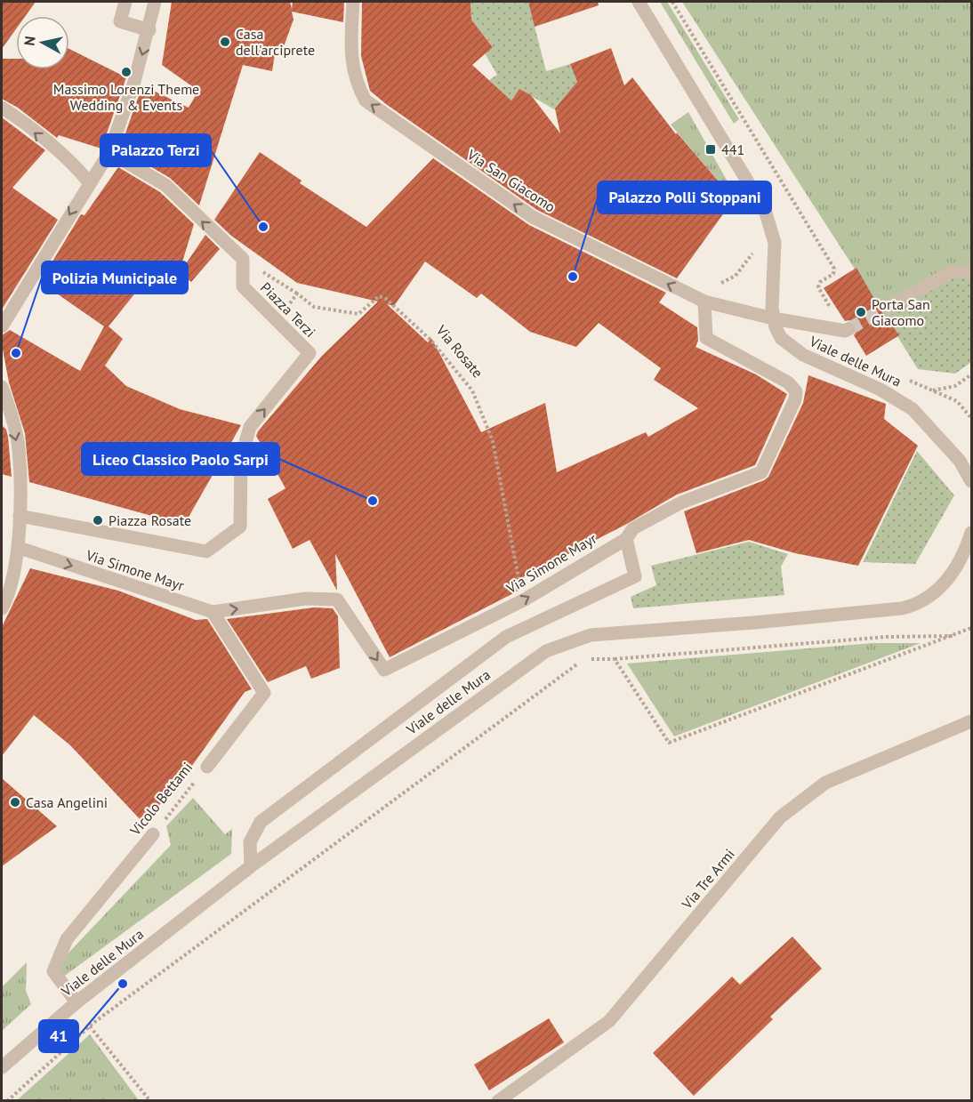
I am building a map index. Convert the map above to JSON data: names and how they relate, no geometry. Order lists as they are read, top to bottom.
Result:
{
  "streets": {
    "street": [
      "Via San Giacomo",
      "Piazza Terzi",
      "Viale delle Mura",
      "Via Simone Mayr",
      "Vicolo Bettami",
      "Via Tre Armi"
    ],
    "path": ["Via Rosate"]
  },
  "crossings": [
    ["Via San Giacomo", "Viale delle Mura"],
    ["Via San Giacomo", "Via Simone Mayr"],
    ["Piazza Terzi", "Via Rosate"],
    ["Via Rosate", "Via Simone Mayr"],
    ["Viale delle Mura", "Vicolo Bettami"],
    ["Via Simone Mayr", "Vicolo Bettami"]
  ],
  "one_way": ["Via San Giacomo", "Via Simone Mayr"],
  "places": {
    "other": [
      "Casa dell'arciprete",
      "Massimo Lorenzi Theme Wedding & Events",
      "Palazzo Terzi",
      "Palazzo Polli Stoppani",
      "Porta San Giacomo",
      "Polizia Municipale",
      "Liceo Classico Paolo Sarpi",
      "Piazza Rosate",
      "Casa Angelini",
      "41"
    ],
    "transit": ["441"]
  },
  "north": "left"
}
